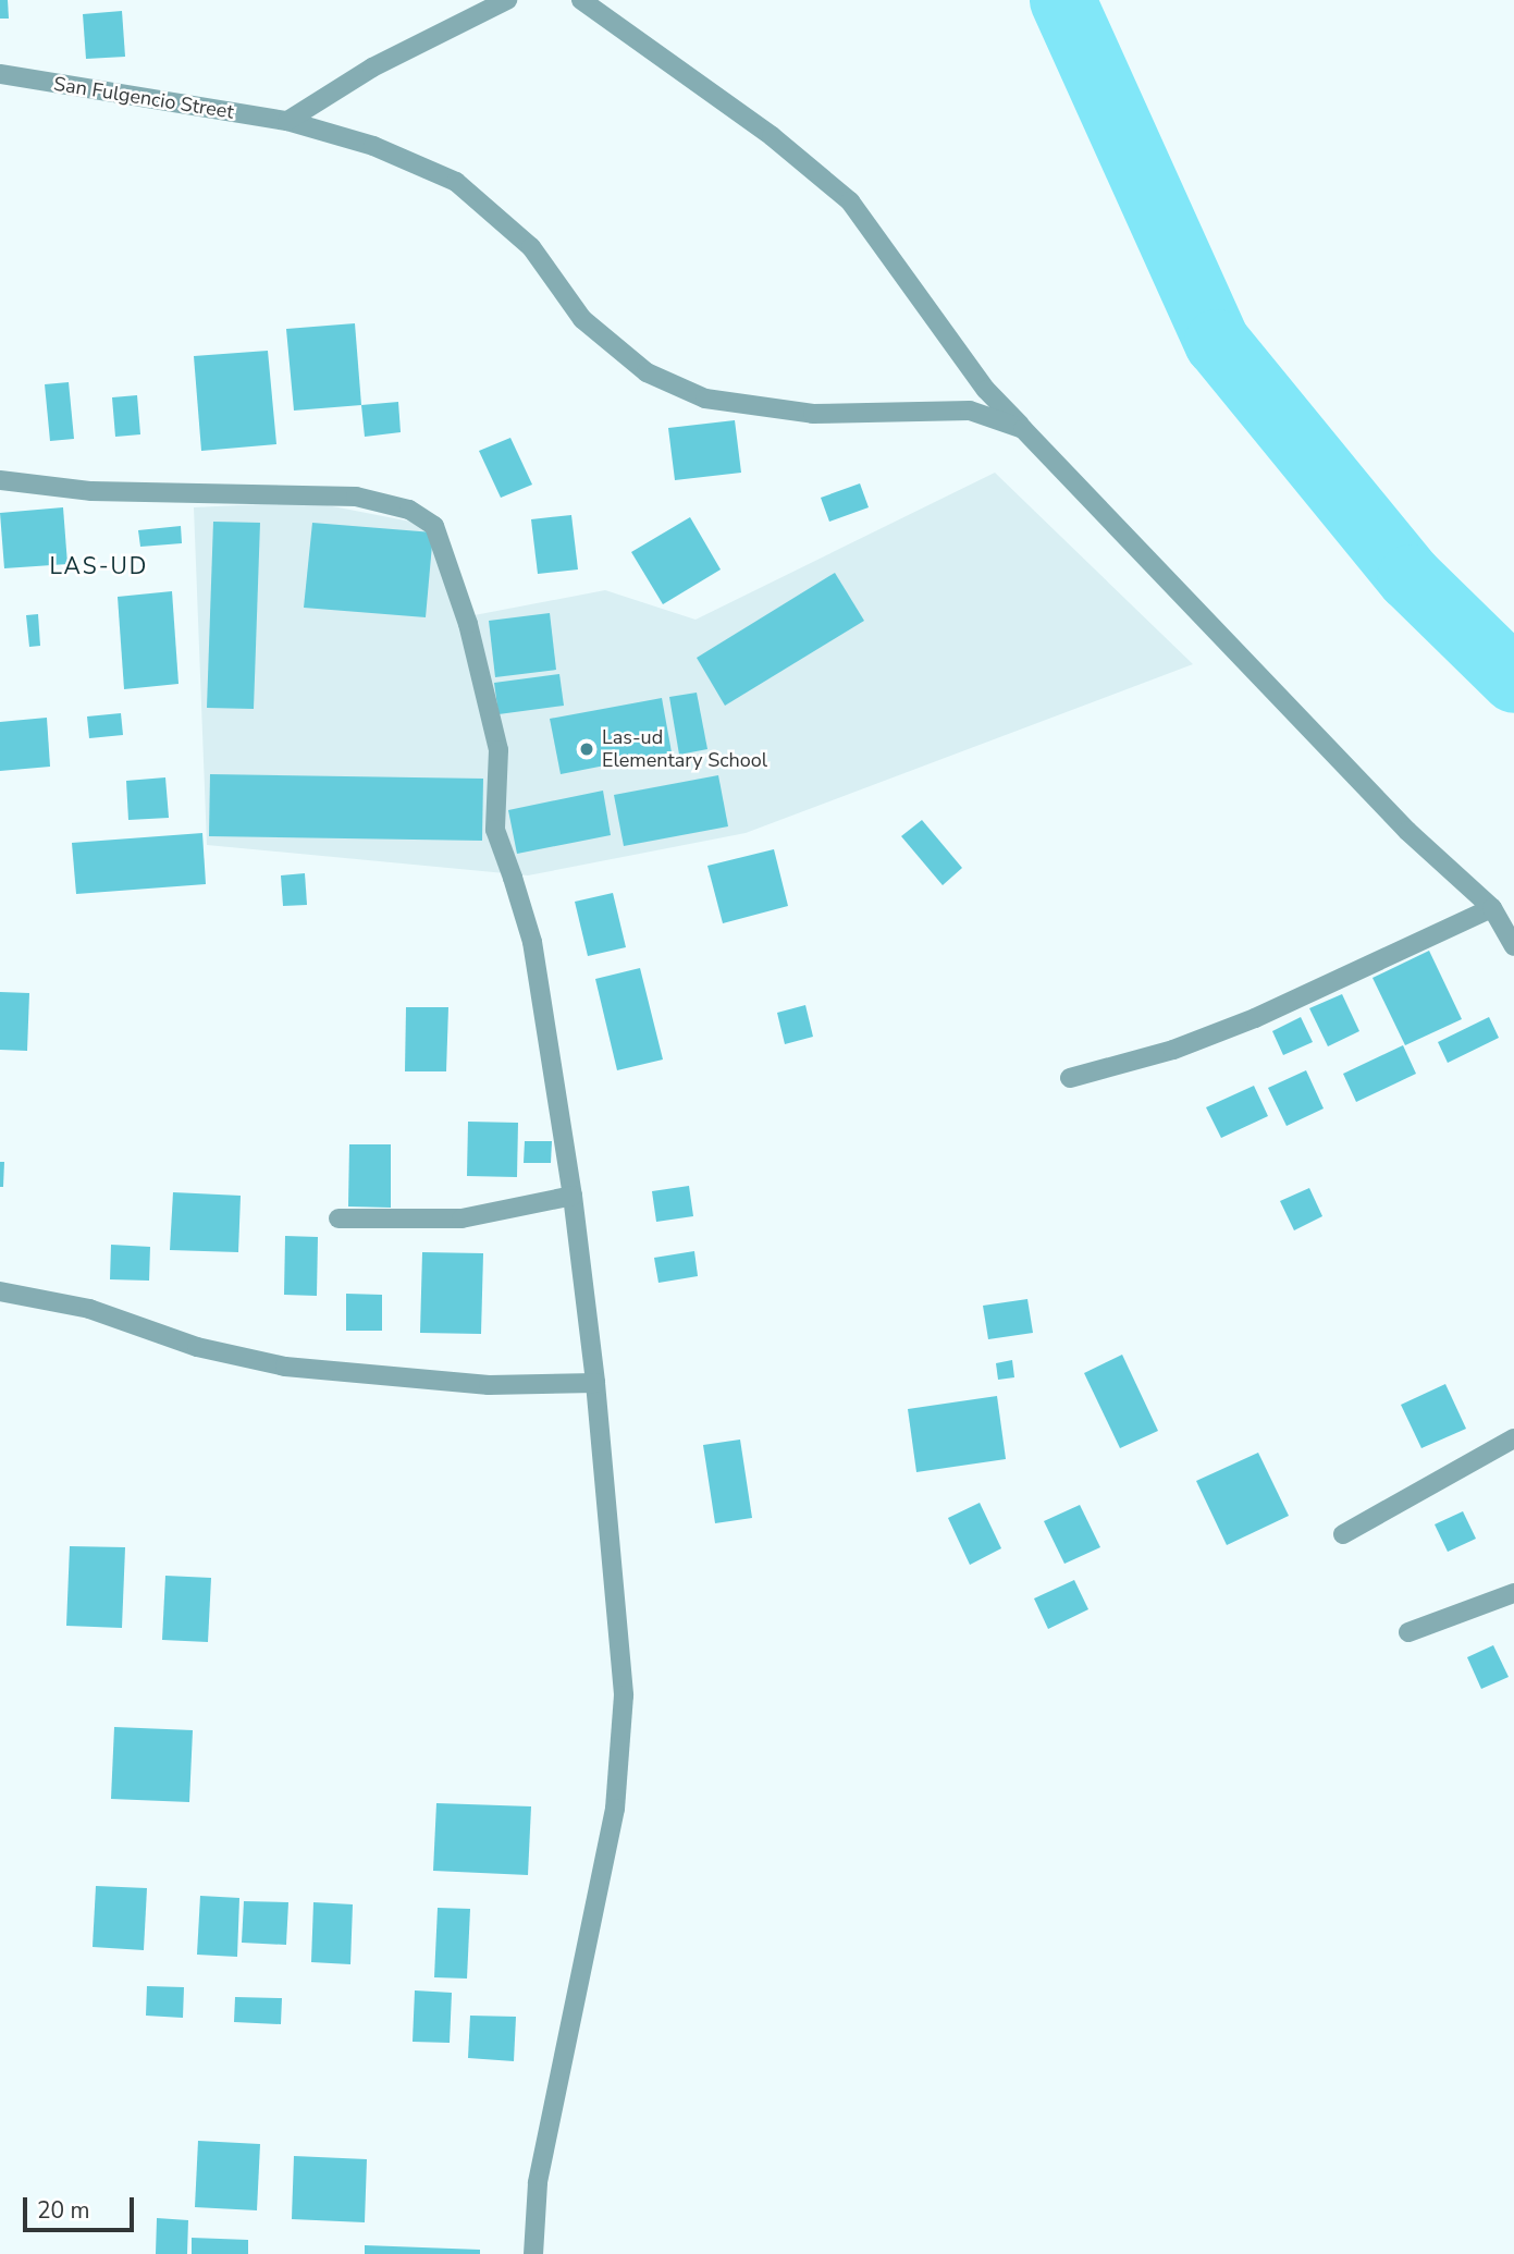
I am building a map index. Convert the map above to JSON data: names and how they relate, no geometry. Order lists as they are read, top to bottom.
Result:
{
  "streets": {
    "street": ["San Fulgencio Street"]
  },
  "districts": ["LAS-UD"],
  "places": ["Las-ud Elementary School"],
  "scale_bar": "20 m"
}
